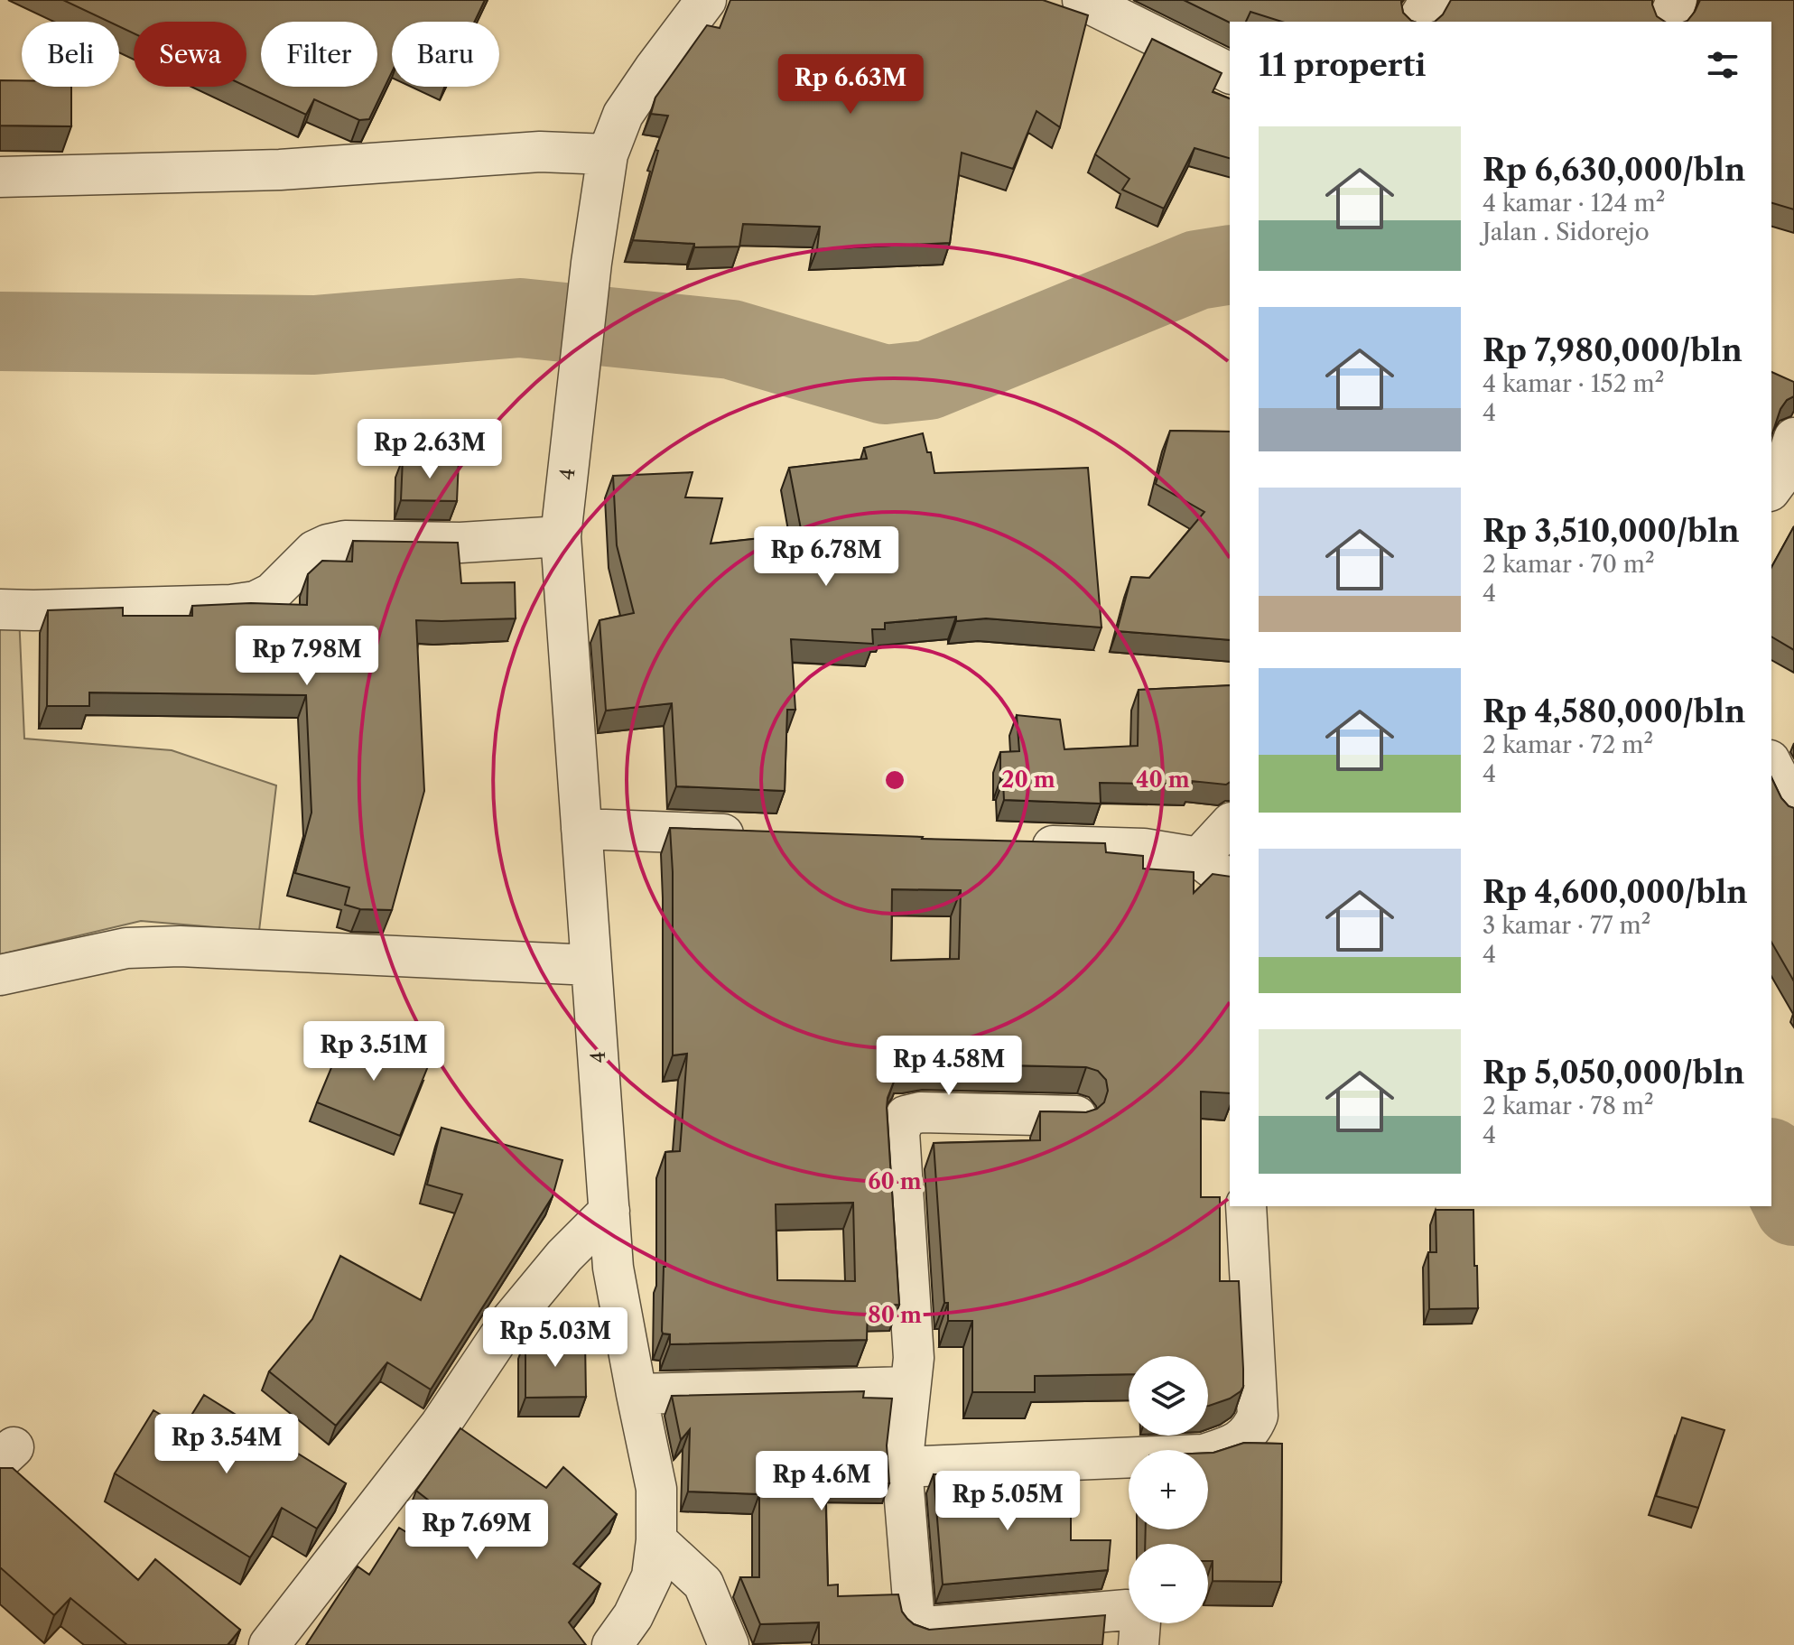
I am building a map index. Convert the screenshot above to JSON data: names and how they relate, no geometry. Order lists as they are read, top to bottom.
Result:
{
  "streets": {
    "street": ["4"]
  },
  "page": {
    "chip": [
      "Beli",
      "Sewa",
      "Filter",
      "Baru"
    ],
    "heading": "11 properti",
    "price": [
      "Rp 6.63M",
      "Rp 2.63M",
      "Rp 6.78M",
      "Rp 7.98M",
      "Rp 3.51M",
      "Rp 4.58M",
      "Rp 5.03M",
      "Rp 3.54M",
      "Rp 4.6M",
      "Rp 5.05M",
      "Rp 7.69M"
    ],
    "list": [
      {
        "name": "Rp 6,630,000/bln",
        "note": "4 kamar · 124 m² · Jalan . Sidorejo"
      },
      {
        "name": "Rp 7,980,000/bln",
        "note": "4 kamar · 152 m² · 4"
      },
      {
        "name": "Rp 3,510,000/bln",
        "note": "2 kamar · 70 m² · 4"
      },
      {
        "name": "Rp 4,580,000/bln",
        "note": "2 kamar · 72 m² · 4"
      },
      {
        "name": "Rp 4,600,000/bln",
        "note": "3 kamar · 77 m² · 4"
      },
      {
        "name": "Rp 5,050,000/bln",
        "note": "2 kamar · 78 m² · 4"
      }
    ],
    "map_buttons": ["+", "−"]
  },
  "rings": [
    "20 m",
    "40 m",
    "60 m",
    "80 m"
  ]
}
